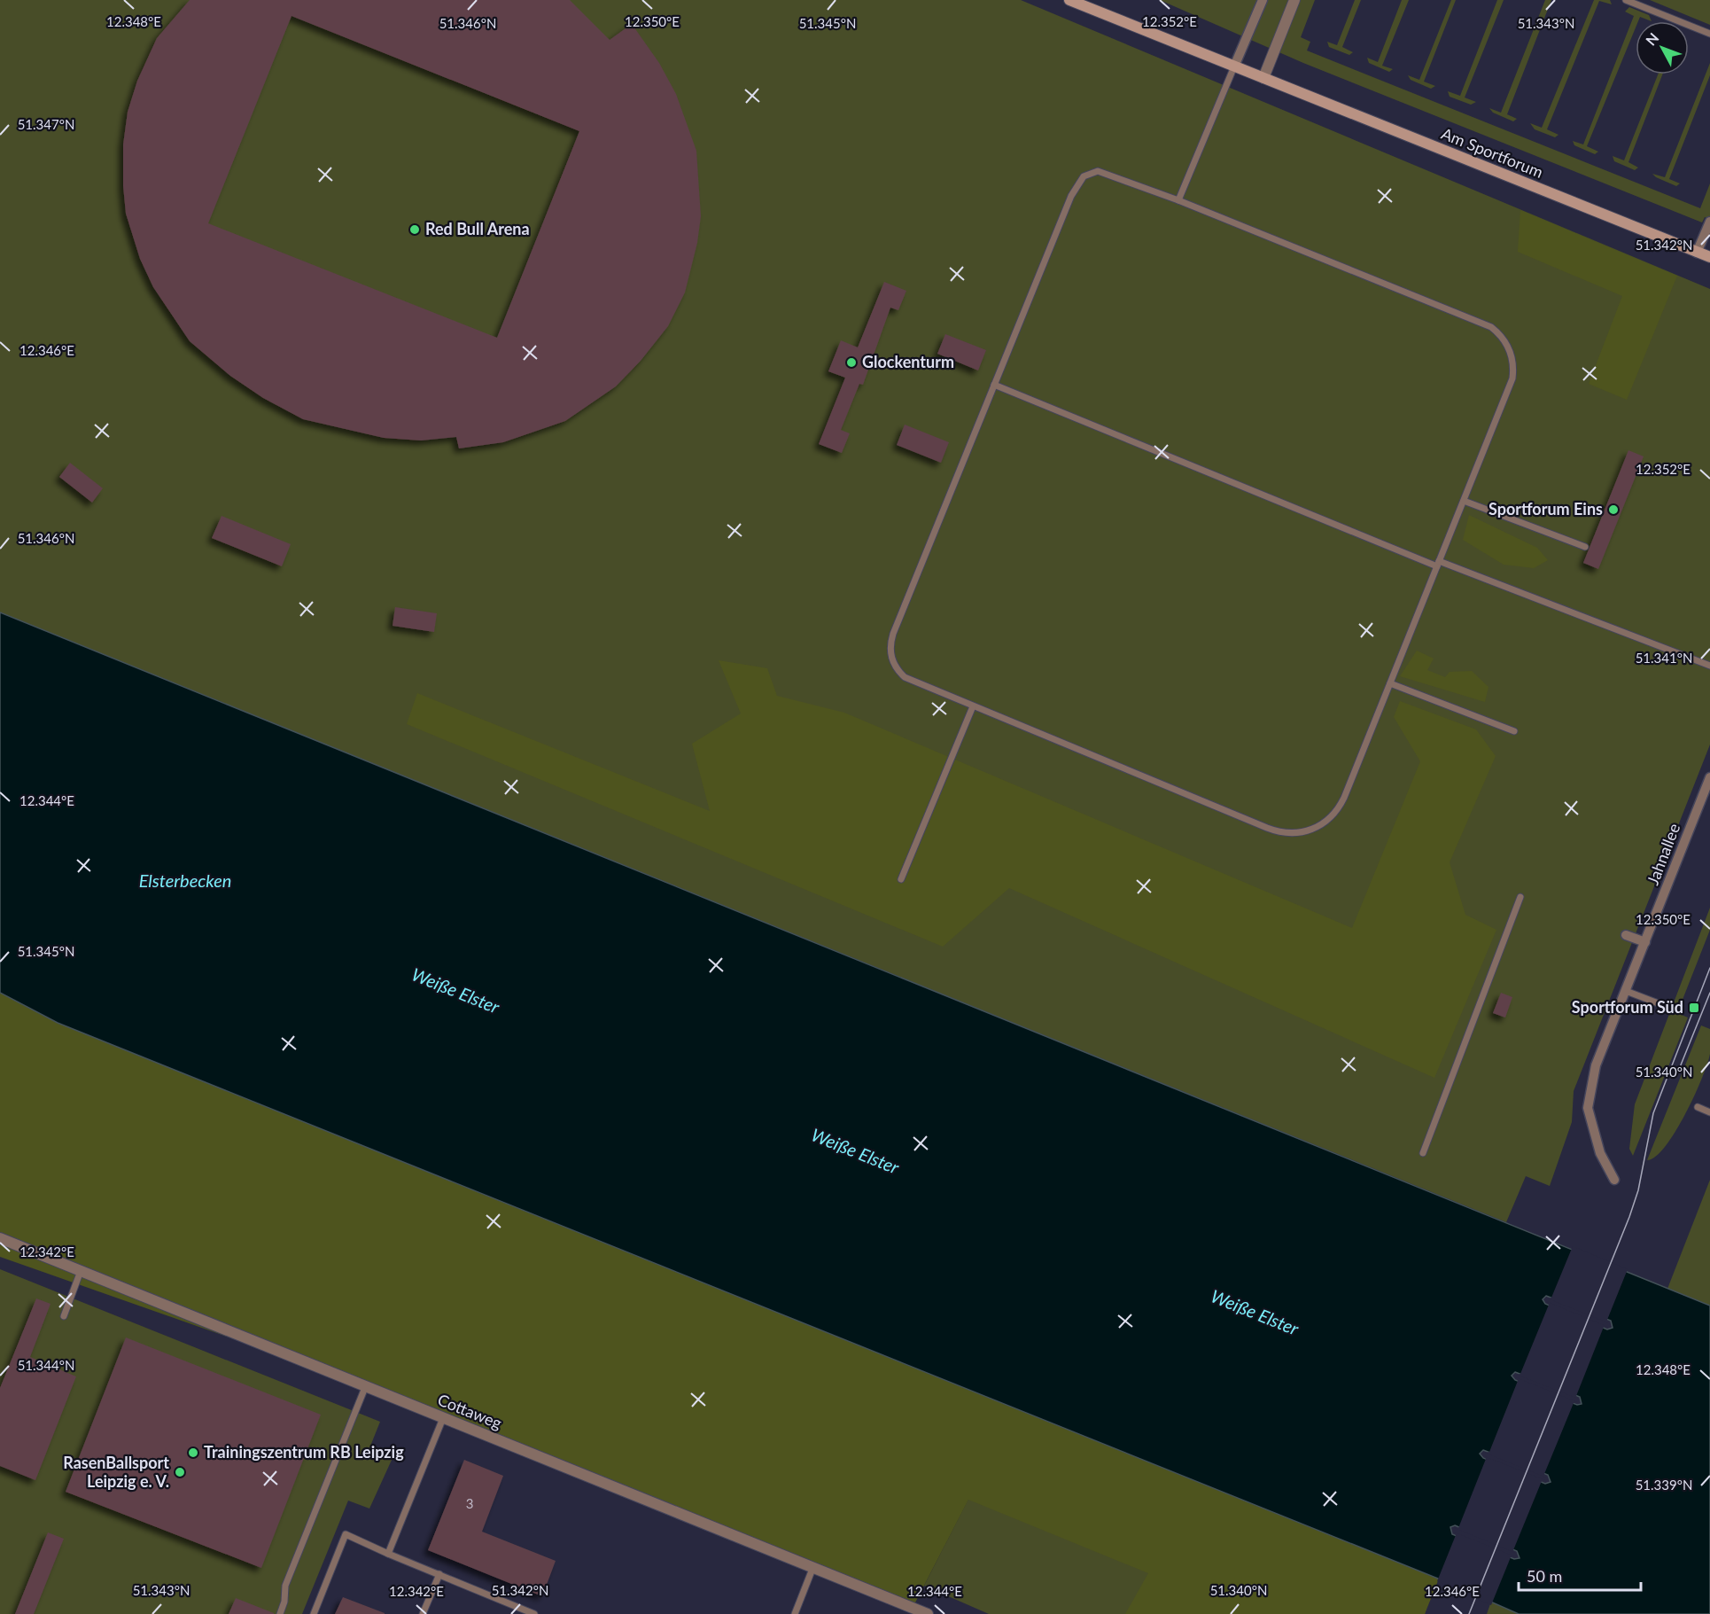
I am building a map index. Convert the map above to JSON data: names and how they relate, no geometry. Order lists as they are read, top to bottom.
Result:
{
  "streets": {
    "main road": ["Am Sportforum"],
    "street": ["Jahnallee", "Cottaweg"]
  },
  "water": ["Elsterbecken", "Weiße Elster"],
  "places": {
    "other": [
      "Red Bull Arena",
      "Glockenturm",
      "Sportforum Eins",
      "Trainingszentrum RB Leipzig",
      "RasenBallsport Leipzig e. V."
    ],
    "transit": ["Sportforum Süd"]
  },
  "house_numbers": ["3"],
  "scale_bar": "50 m",
  "north": "top left",
  "coordinates": [
    "12.348°E",
    "12.350°E",
    "12.352°E",
    "51.346°N",
    "51.345°N",
    "51.343°N",
    "51.347°N",
    "51.342°N",
    "12.346°E",
    "51.341°N",
    "12.344°E",
    "51.340°N",
    "12.342°E",
    "51.344°N",
    "51.339°N"
  ]
}
